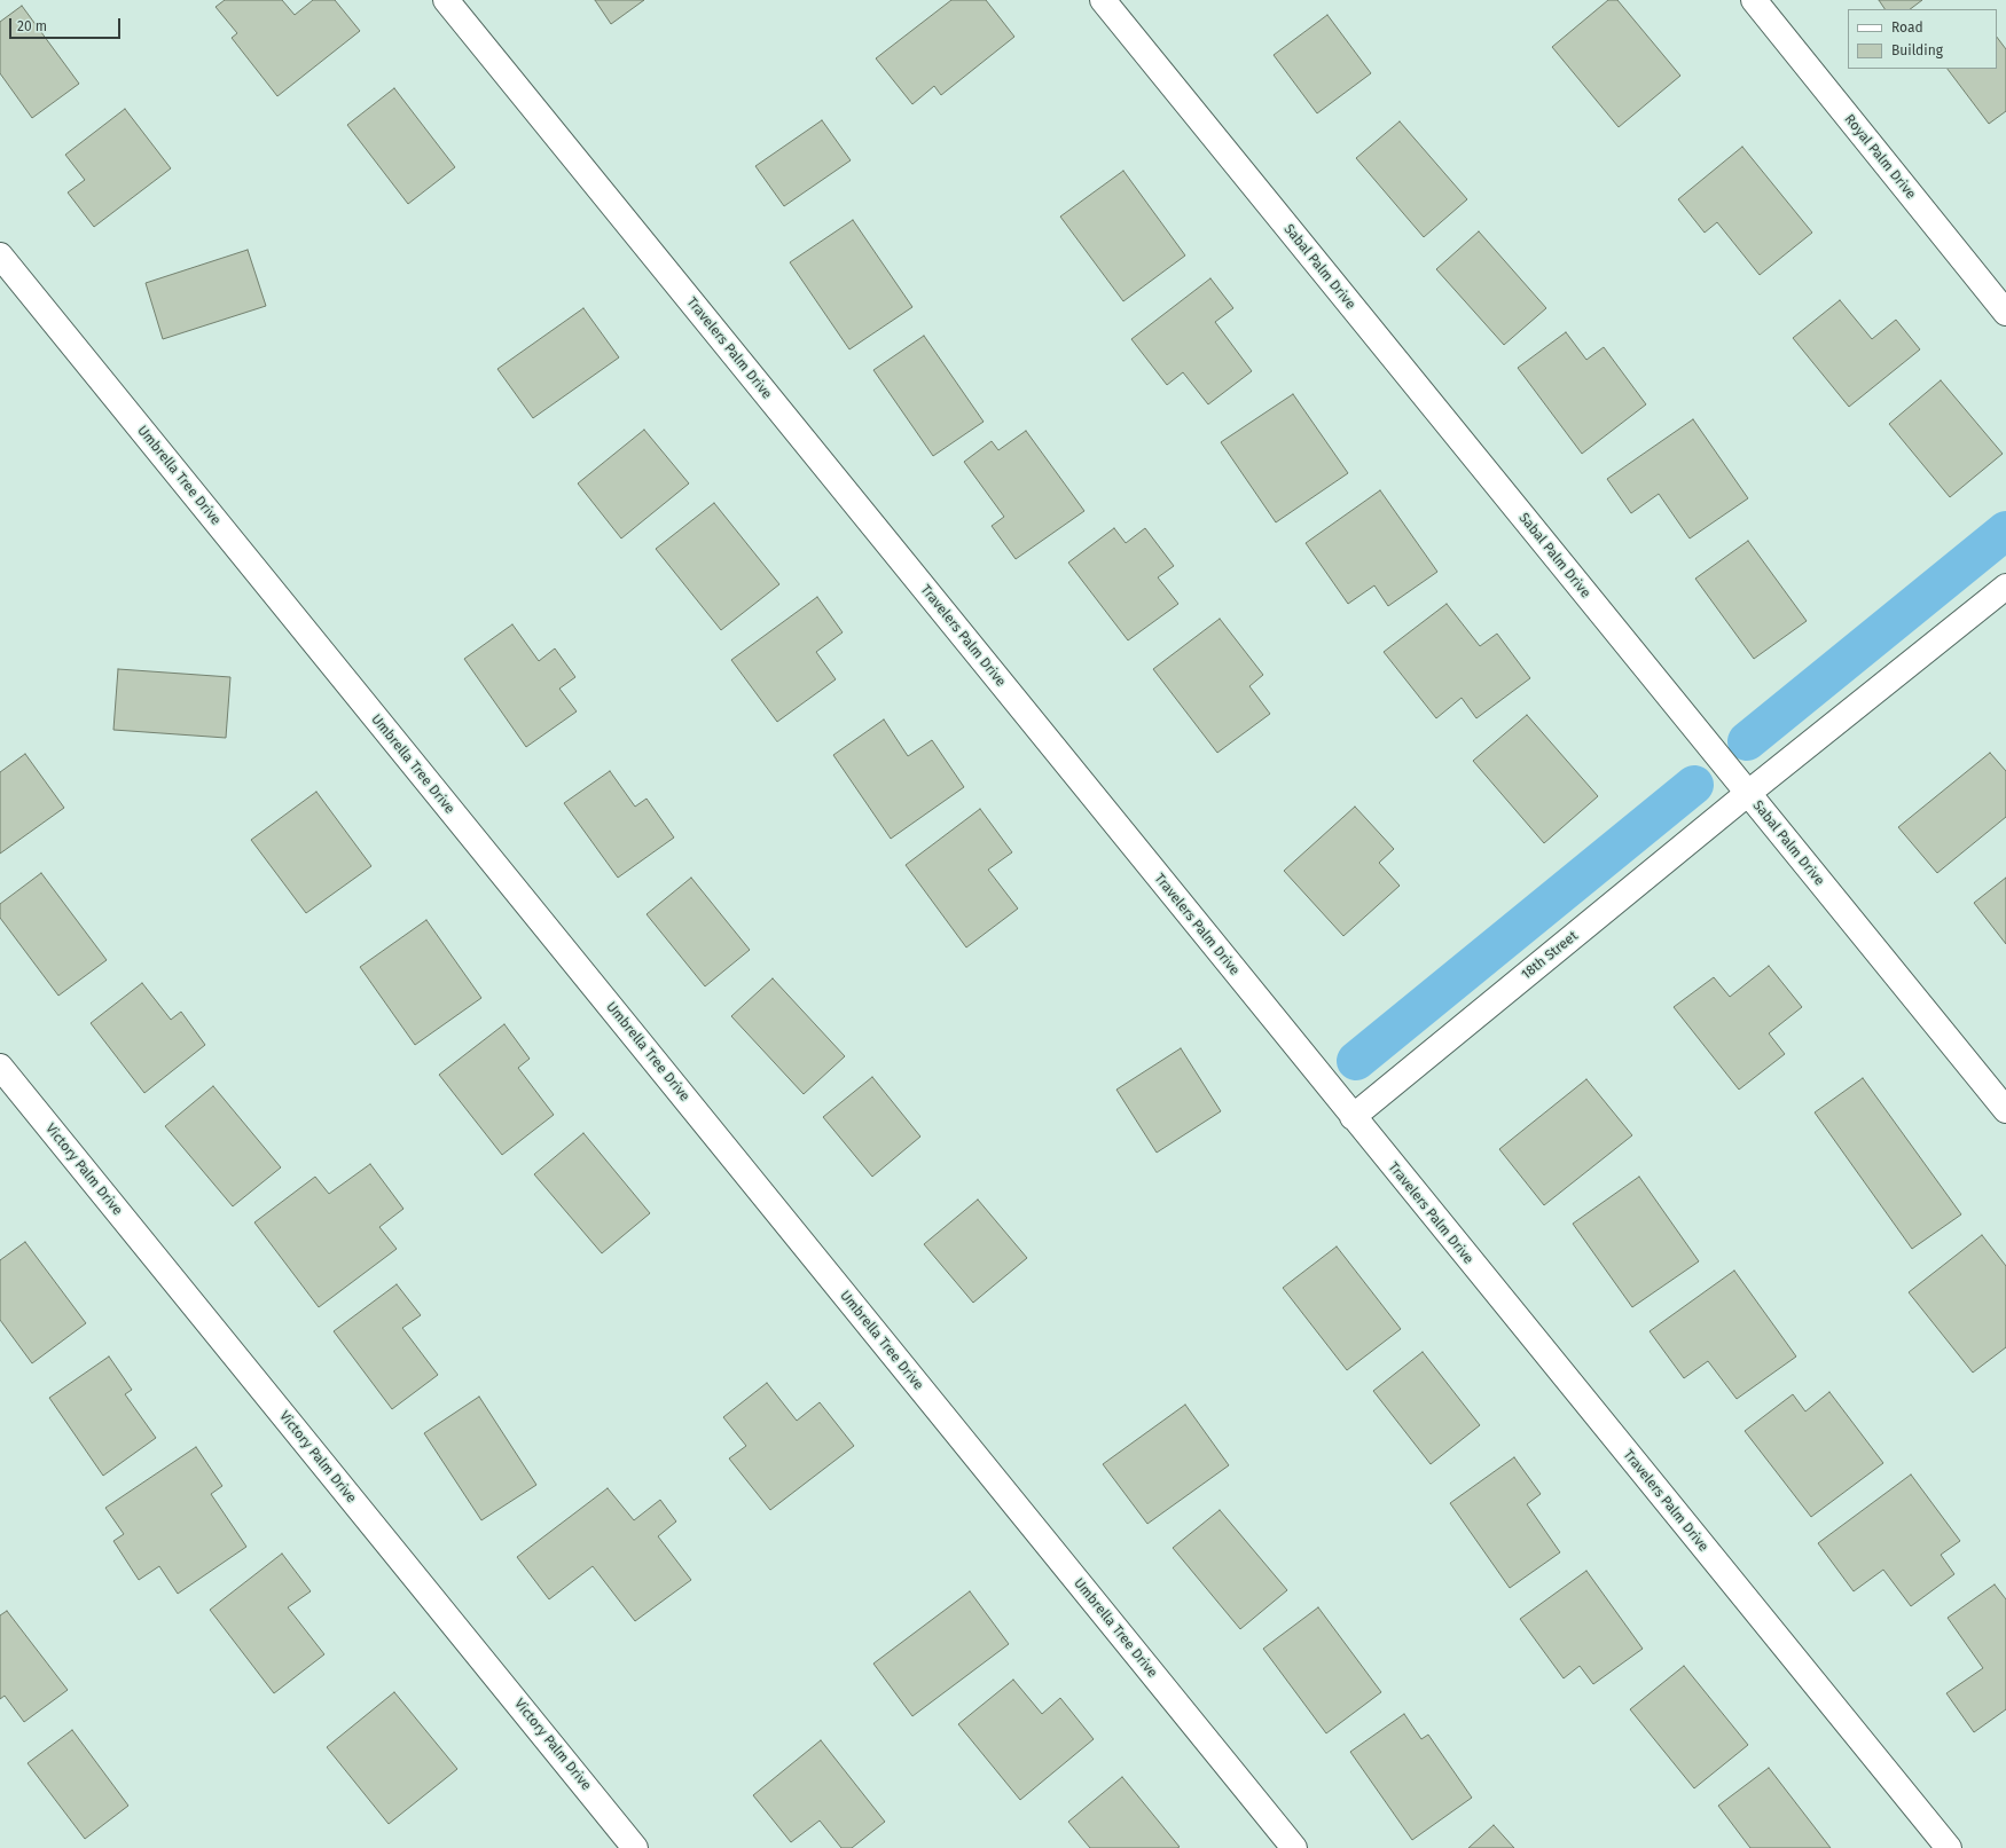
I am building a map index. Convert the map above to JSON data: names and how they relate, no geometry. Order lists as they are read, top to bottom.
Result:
{
  "streets": {
    "street": [
      "Royal Palm Drive",
      "Sabal Palm Drive",
      "Travelers Palm Drive",
      "Umbrella Tree Drive",
      "18th Street",
      "Victory Palm Drive"
    ]
  },
  "crossings": [
    ["Sabal Palm Drive", "18th Street"],
    ["Travelers Palm Drive", "18th Street"]
  ],
  "legend": ["Road", "Building"],
  "scale_bar": "20 m"
}
